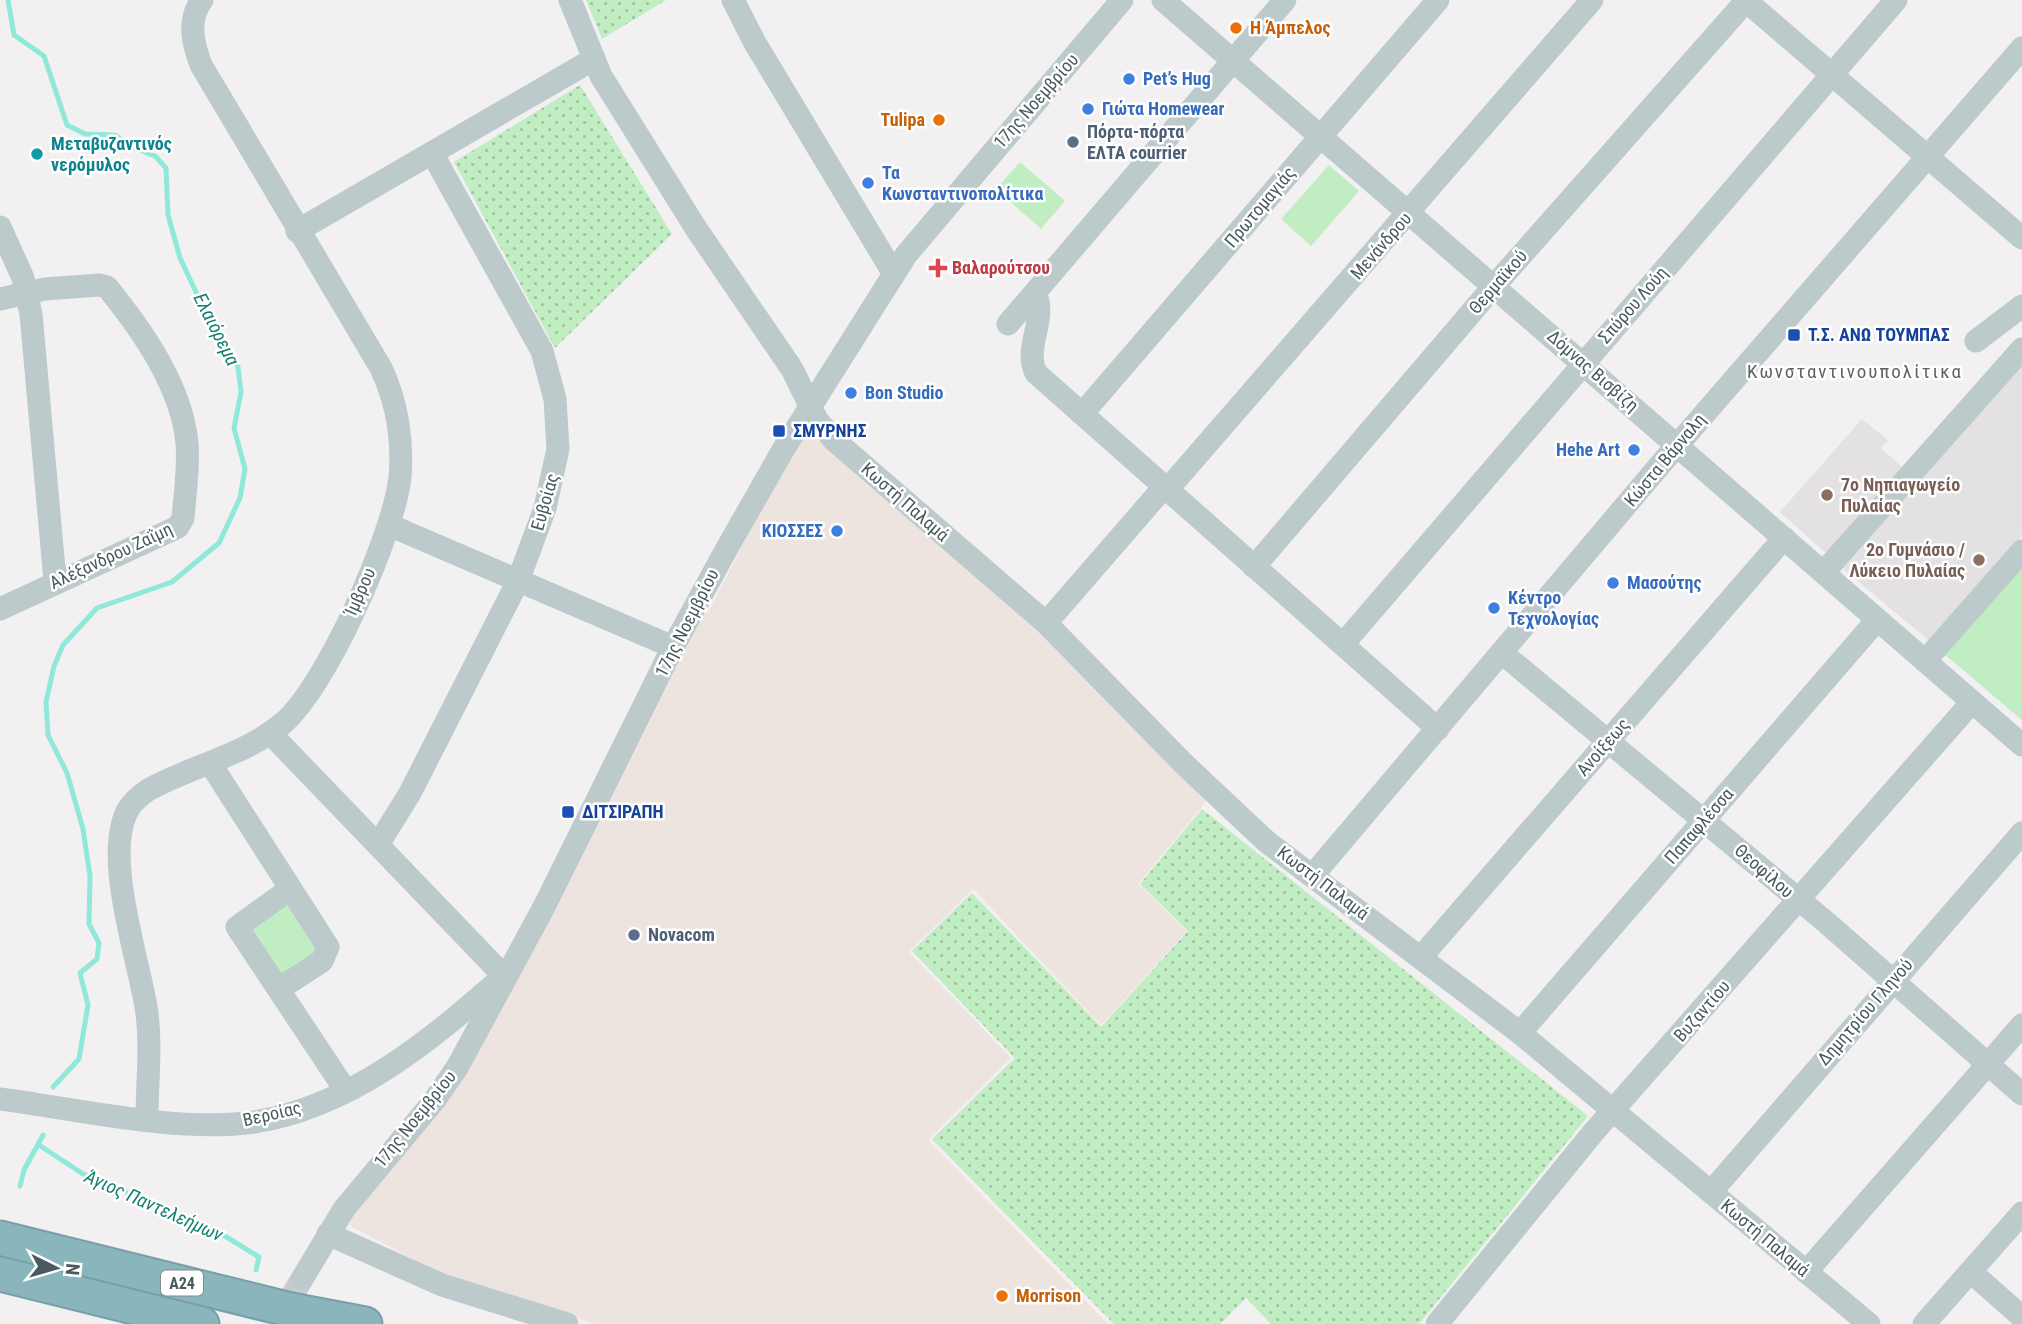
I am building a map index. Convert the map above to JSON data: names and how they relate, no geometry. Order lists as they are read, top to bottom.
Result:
{
  "streets": {
    "highway": ["Α24"],
    "street": [
      "17ης Νοεμβρίου",
      "Πρωτομαγιάς",
      "Μενάνδρου",
      "Θερμαϊκού",
      "Σπύρου Λούη",
      "Δόμνας Βισβίζη",
      "Κώστα Βάρναλη",
      "Ευβοίας",
      "Κωστή Παλαμά",
      "Αλέξανδρου Ζαΐμη",
      "Ίμβρου",
      "Ανοίξεως",
      "Παπαφλέσσα",
      "Θεοφίλου",
      "Βυζαντίου",
      "Δημητρίου Γληνού",
      "Βεροίας"
    ]
  },
  "crossings": [
    ["17ης Νοεμβρίου", "Κωστή Παλαμά"],
    ["Πρωτομαγιάς", "Δόμνας Βισβίζη"],
    ["Μενάνδρου", "Δόμνας Βισβίζη"],
    ["Μενάνδρου", "Κωστή Παλαμά"],
    ["Θερμαϊκού", "Δόμνας Βισβίζη"],
    ["Σπύρου Λούη", "Δόμνας Βισβίζη"],
    ["Δόμνας Βισβίζη", "Κώστα Βάρναλη"],
    ["Δόμνας Βισβίζη", "Ανοίξεως"],
    ["Δόμνας Βισβίζη", "Παπαφλέσσα"],
    ["Δόμνας Βισβίζη", "Βυζαντίου"],
    ["Κώστα Βάρναλη", "Κωστή Παλαμά"],
    ["Κώστα Βάρναλη", "Θεοφίλου"],
    ["Ευβοίας", "Βεροίας"],
    ["Κωστή Παλαμά", "Ανοίξεως"],
    ["Κωστή Παλαμά", "Παπαφλέσσα"],
    ["Κωστή Παλαμά", "Βυζαντίου"],
    ["Κωστή Παλαμά", "Δημητρίου Γληνού"],
    ["Ίμβρου", "Βεροίας"],
    ["Ανοίξεως", "Θεοφίλου"],
    ["Παπαφλέσσα", "Θεοφίλου"],
    ["Θεοφίλου", "Βυζαντίου"],
    ["Θεοφίλου", "Δημητρίου Γληνού"]
  ],
  "districts": ["Κωνσταντινουπολίτικα"],
  "water": ["Ελαιόρεμα", "Άγιος Παντελεήμων"],
  "places": {
    "other": [
      "Η Άμπελος",
      "Pet’s Hug",
      "Γιώτα Homewear",
      "Tulipa",
      "Πόρτα-πόρτα ΕΛΤΑ courrier",
      "Μεταβυζαντινός νερόμυλος",
      "Τα Κωνσταντινοπολίτικα",
      "Bon Studio",
      "Hehe Art",
      "7ο Νηπιαγωγείο Πυλαίας",
      "ΚΙΟΣΣΕΣ",
      "2o Γυμνάσιο / Λύκειο Πυλαίας",
      "Μασούτης",
      "Κέντρο Τεχνολογίας",
      "Novacom",
      "Morrison"
    ],
    "health": ["Βαλαρούτσου"],
    "transit": ["Τ.Σ. ΑΝΩ ΤΟΥΜΠΑΣ", "ΣΜΥΡΝΗΣ", "ΔΙΤΣΙΡΑΠΗ"]
  },
  "north": "right"
}
